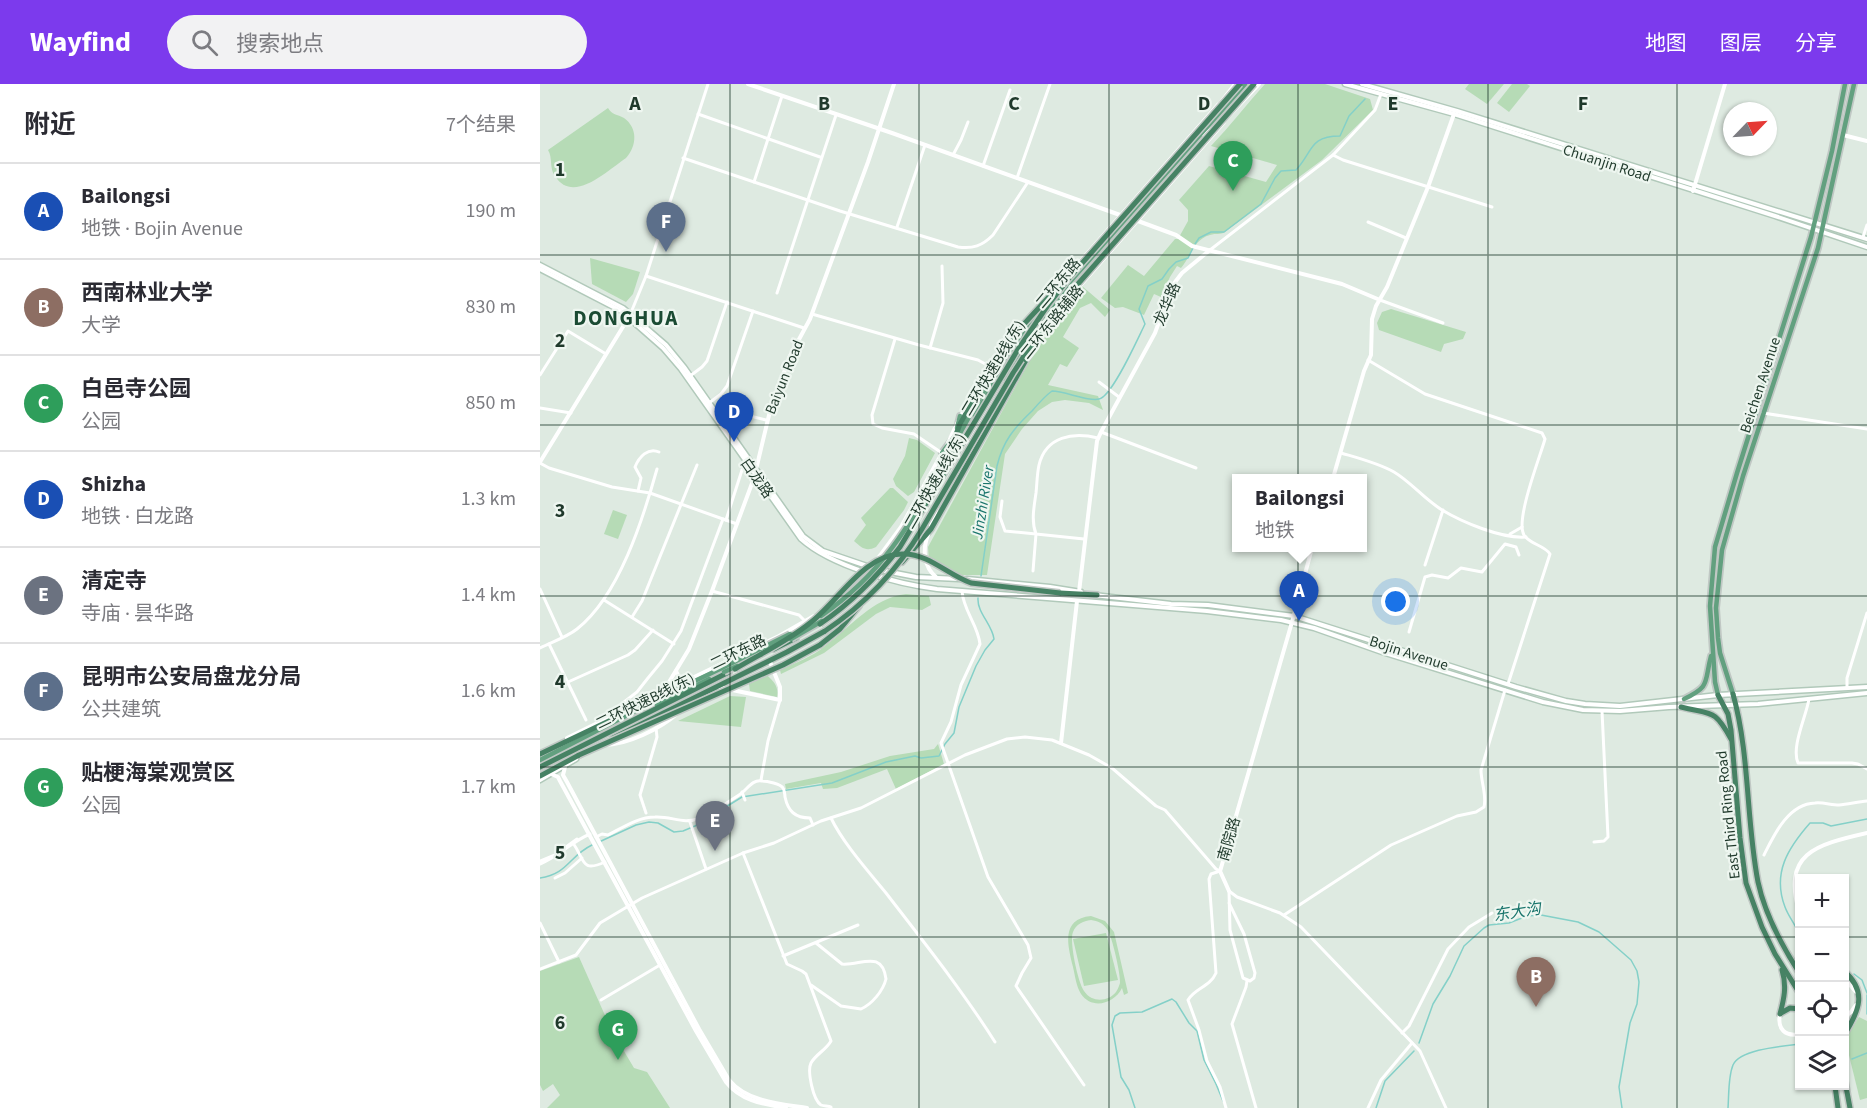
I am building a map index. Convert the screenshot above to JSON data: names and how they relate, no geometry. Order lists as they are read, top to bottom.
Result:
{
  "streets": {
    "highway": ["二环快速B线(东)", "二环快速A线(东)", "East Third Ring Road"],
    "main road": ["二环东路", "Beichen Avenue"],
    "street": [
      "Chuanjin Road",
      "龙华路",
      "二环东路辅路",
      "Baiyun Road",
      "白龙路",
      "Bojin Avenue",
      "南院路"
    ]
  },
  "crossings": [
    ["Chuanjin Road", "龙华路"],
    ["Chuanjin Road", "Beichen Avenue"],
    ["二环东路", "二环东路辅路"],
    ["二环东路", "二环快速A线(东)"],
    ["龙华路", "Bojin Avenue"],
    ["二环东路辅路", "白龙路"],
    ["Baiyun Road", "白龙路"],
    ["Beichen Avenue", "Bojin Avenue"],
    ["Beichen Avenue", "East Third Ring Road"],
    ["白龙路", "Bojin Avenue"],
    ["Bojin Avenue", "East Third Ring Road"],
    ["Bojin Avenue", "南院路"]
  ],
  "districts": ["DONGHUA"],
  "water": ["Jinzhi River", "东大沟"],
  "north": "top right",
  "page": {
    "header": "Wayfind",
    "search": "搜索地点",
    "nav": ["地图", "图层", "分享"],
    "heading": ["附近", "7个结果"],
    "pins": [
      "C",
      "F",
      "D",
      "A",
      "E",
      "B",
      "G"
    ],
    "list": [
      {
        "mark": "A",
        "name": "Bailongsi",
        "note": "地铁 · Bojin Avenue",
        "value": "190 m"
      },
      {
        "mark": "B",
        "name": "西南林业大学",
        "note": "大学",
        "value": "830 m"
      },
      {
        "mark": "C",
        "name": "白邑寺公园",
        "note": "公园",
        "value": "850 m"
      },
      {
        "mark": "D",
        "name": "Shizha",
        "note": "地铁 · 白龙路",
        "value": "1.3 km"
      },
      {
        "mark": "E",
        "name": "清定寺",
        "note": "寺庙 · 昙华路",
        "value": "1.4 km"
      },
      {
        "mark": "F",
        "name": "昆明市公安局盘龙分局",
        "note": "公共建筑",
        "value": "1.6 km"
      },
      {
        "mark": "G",
        "name": "贴梗海棠观赏区",
        "note": "公园",
        "value": "1.7 km"
      }
    ],
    "popup": ["Bailongsi", "地铁"],
    "map_buttons": ["+", "−"]
  },
  "grid": {
    "columns": [
      "A",
      "B",
      "C",
      "D",
      "E",
      "F"
    ],
    "rows": [
      "1",
      "2",
      "3",
      "4",
      "5",
      "6"
    ]
  }
}
